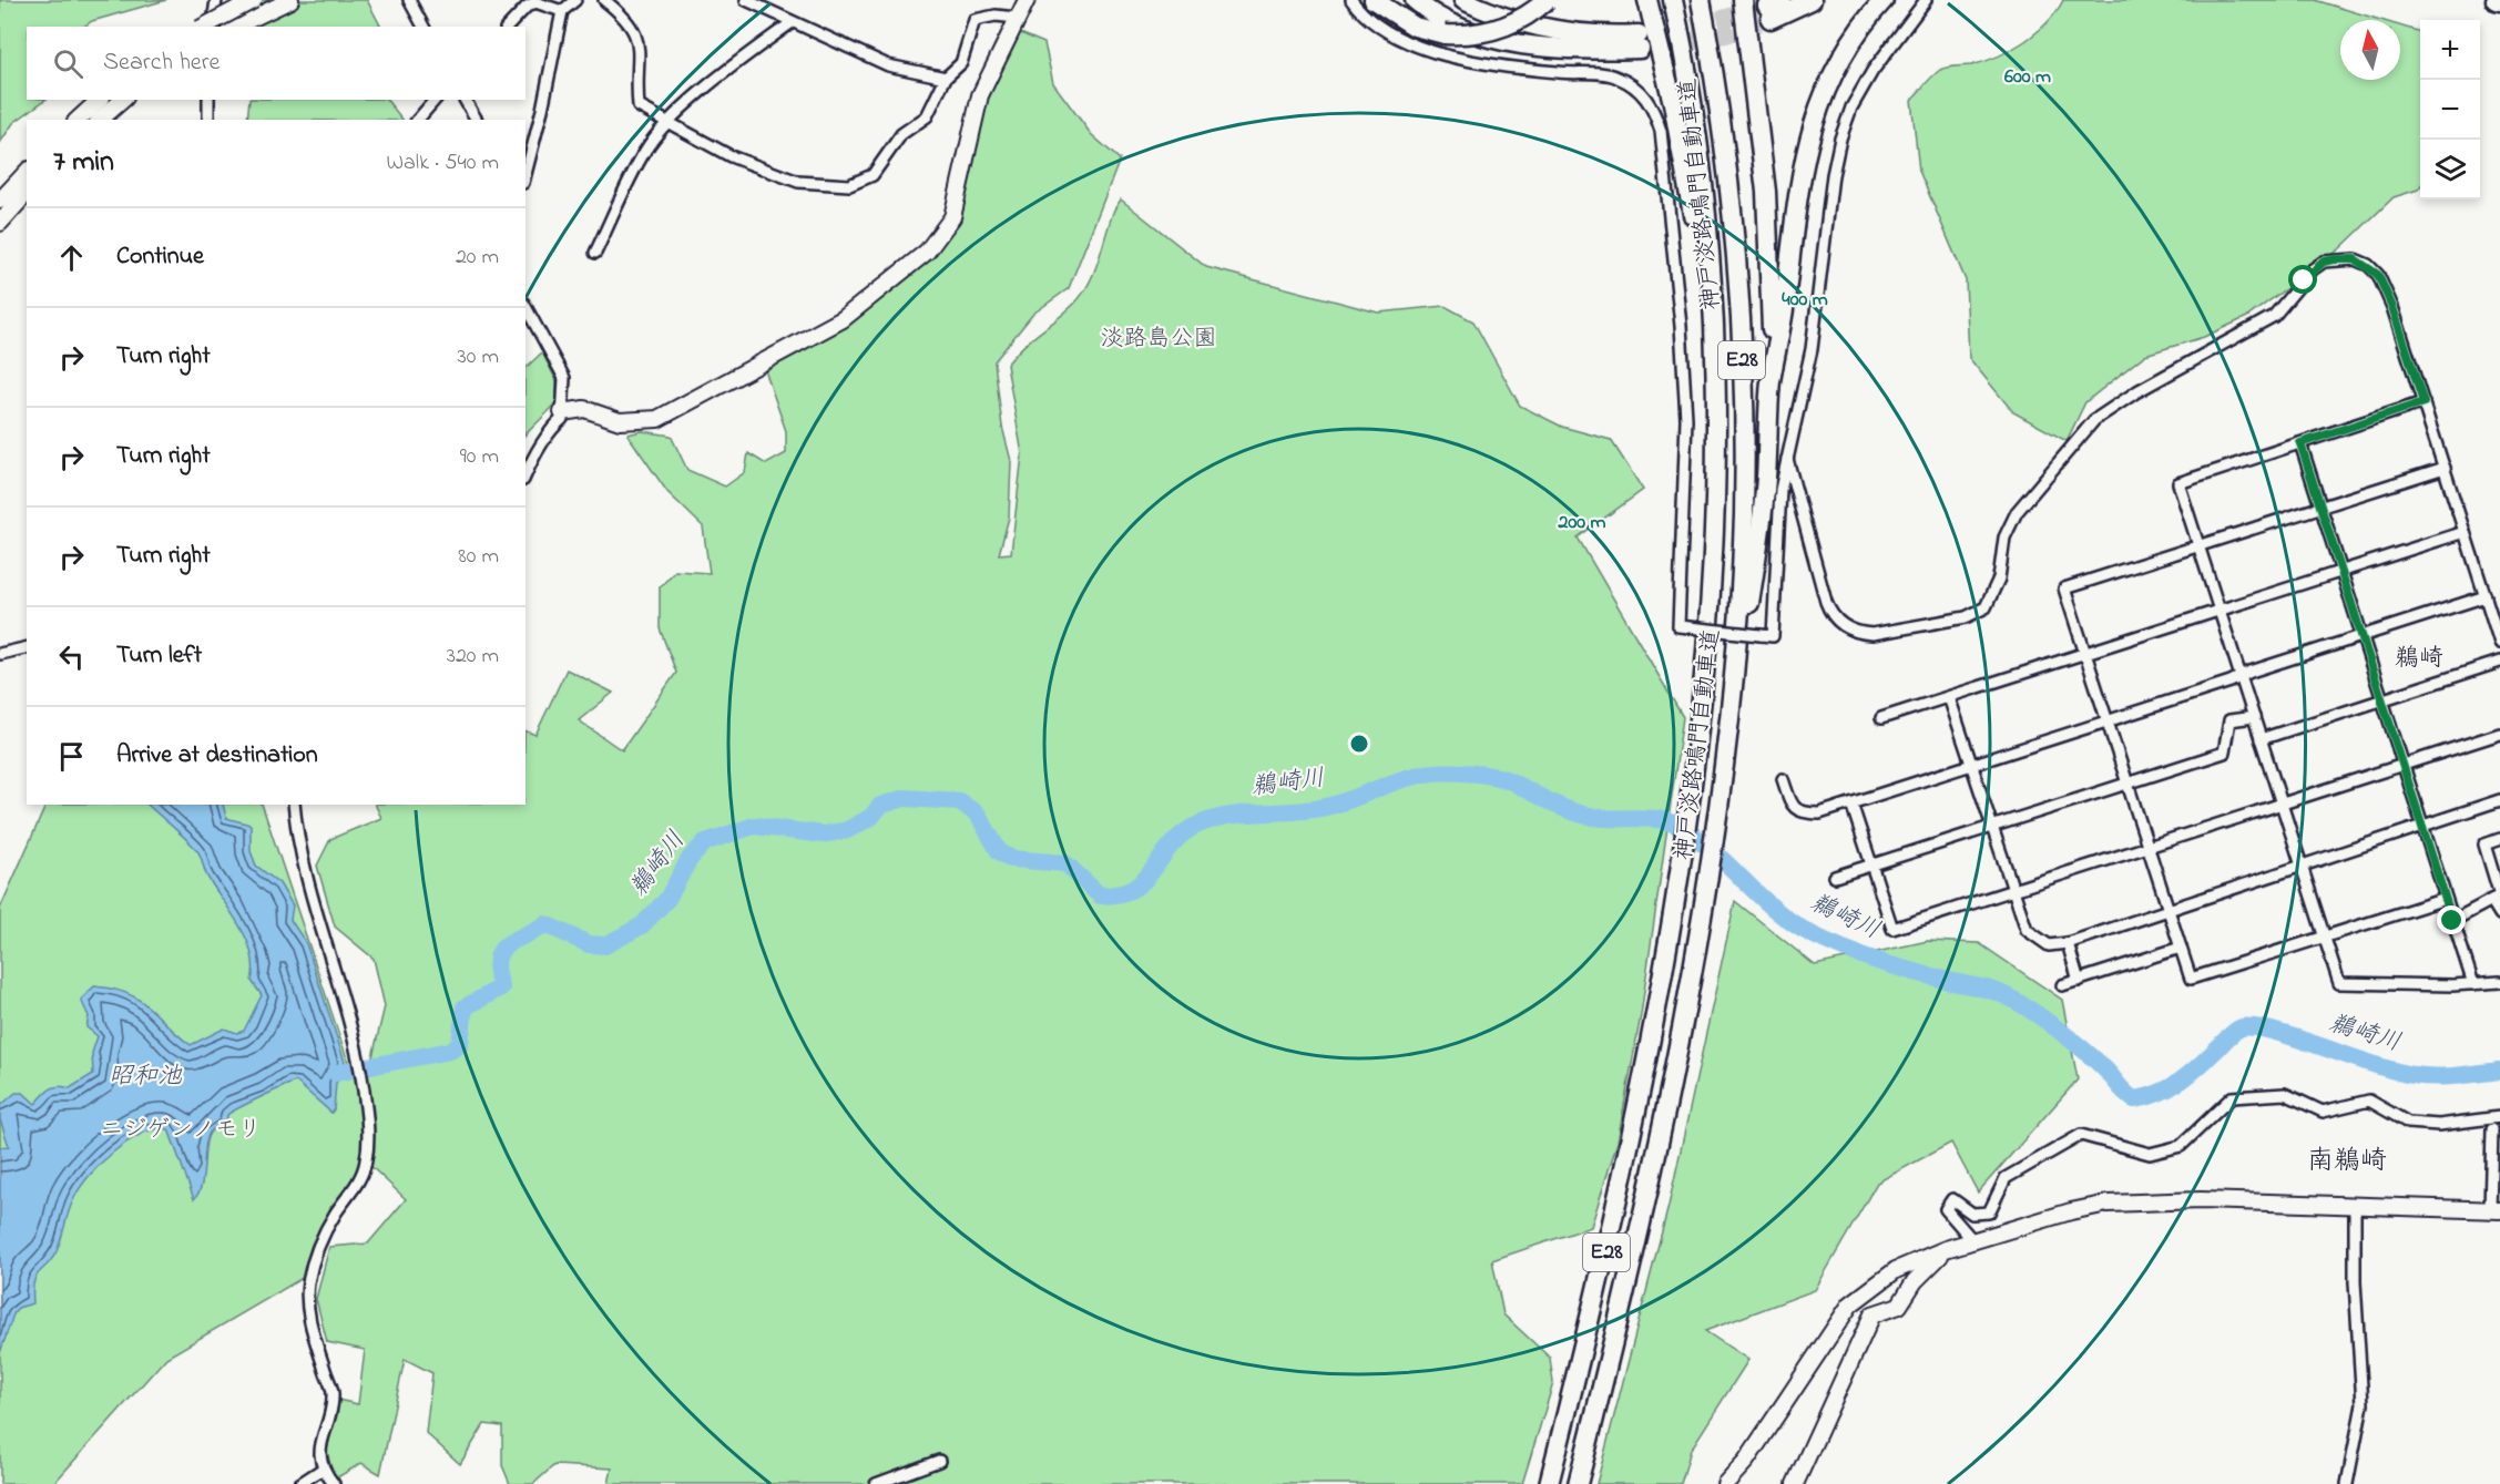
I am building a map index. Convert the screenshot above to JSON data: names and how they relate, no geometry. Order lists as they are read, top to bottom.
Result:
{
  "streets": {
    "highway": ["神戸淡路鳴門自動車道", "E28"]
  },
  "districts": ["鵜崎", "南鵜崎"],
  "water": ["鵜崎川", "昭和池"],
  "parks": ["淡路島公園", "ニジゲンノモリ"],
  "north": "top",
  "page": {
    "map_buttons": ["+", "−"],
    "search": "Search here",
    "heading": ["7 min", "Walk · 540 m"],
    "list": [
      ["Continue", "20 m"],
      ["Turn right", "30 m"],
      ["Turn right", "90 m"],
      ["Turn right", "80 m"],
      ["Turn left", "320 m"],
      "Arrive at destination"
    ]
  },
  "rings": ["600 m", "400 m", "200 m"]
}
